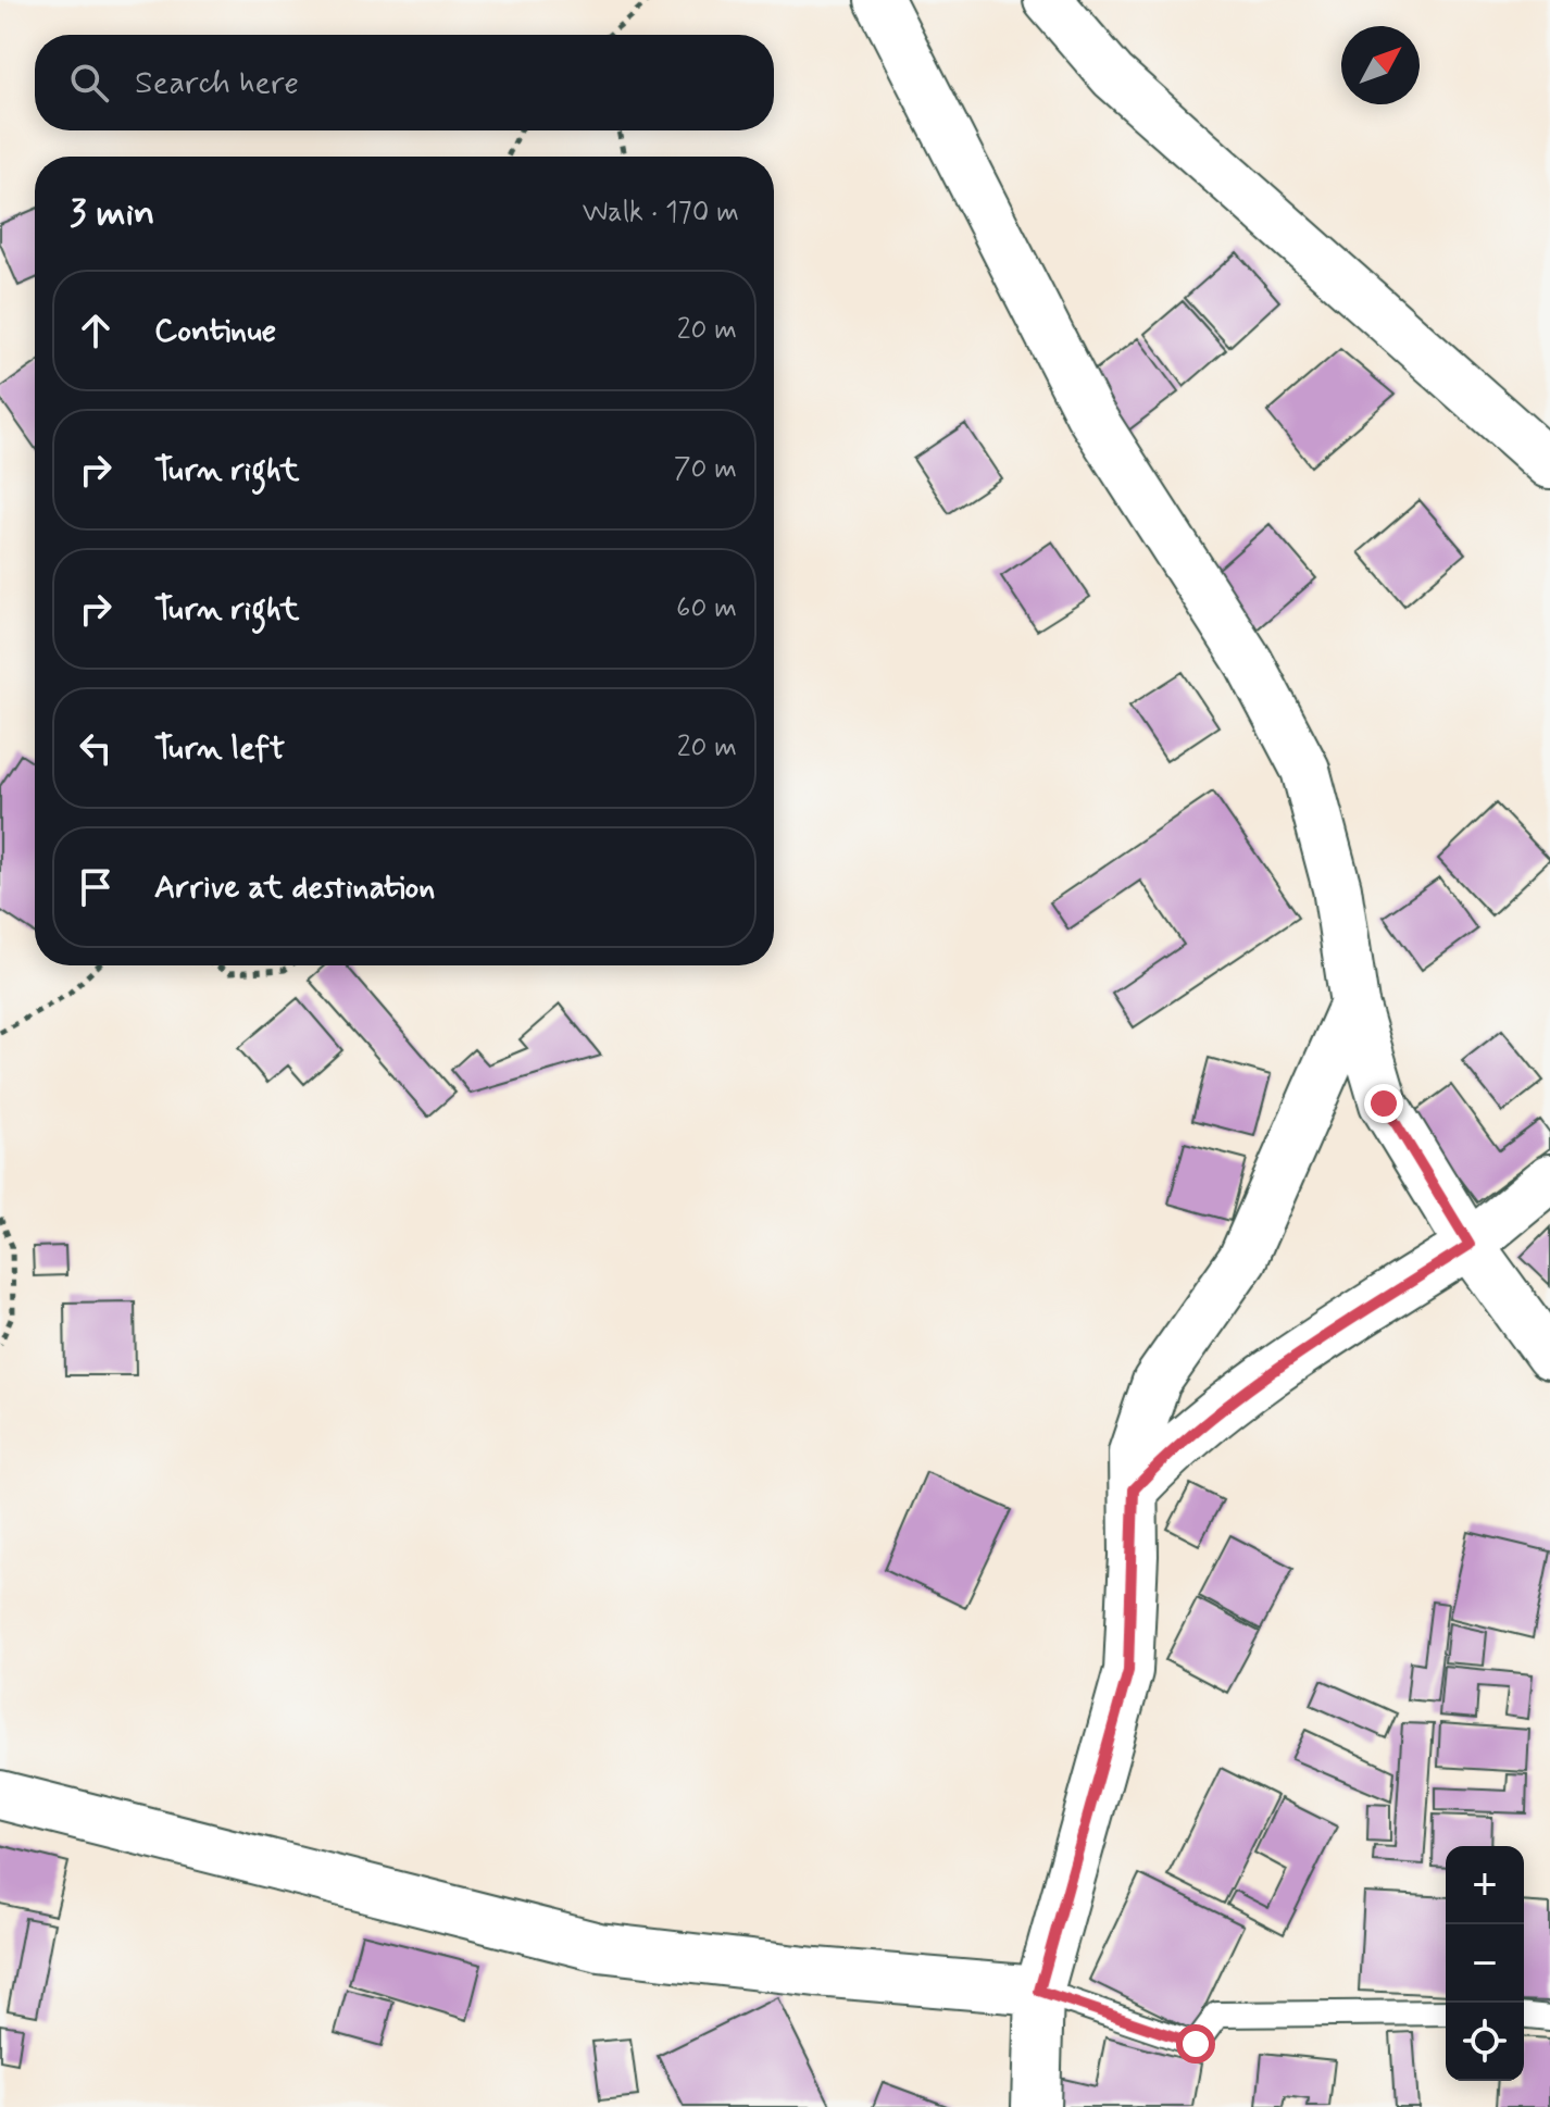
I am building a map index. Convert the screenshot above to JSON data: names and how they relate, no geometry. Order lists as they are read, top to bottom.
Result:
{
  "north": "top right",
  "page": {
    "search": "Search here",
    "heading": ["3 min", "Walk · 170 m"],
    "list": [
      ["Continue", "20 m"],
      ["Turn right", "70 m"],
      ["Turn right", "60 m"],
      ["Turn left", "20 m"],
      "Arrive at destination"
    ],
    "map_buttons": ["+", "−"]
  }
}
